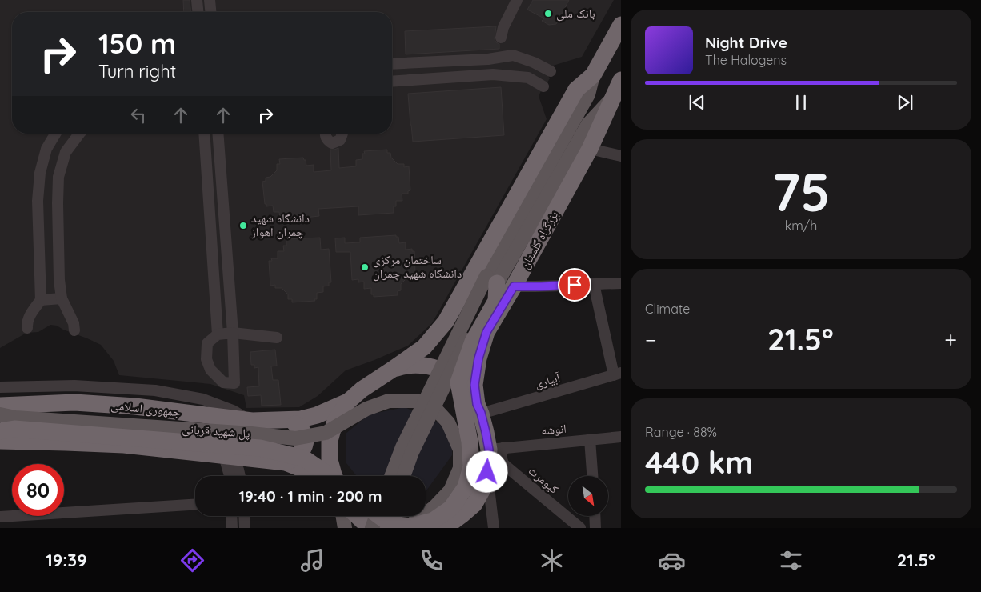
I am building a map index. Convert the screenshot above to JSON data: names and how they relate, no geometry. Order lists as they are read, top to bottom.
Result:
{
  "streets": {
    "highway": ["بزرگراه گلستان", "جمهوری اسلامی", "پل شهید قربانی"],
    "street": ["آبیاری", "انوشه", "کیومرث"]
  },
  "crossings": [
    ["بزرگراه گلستان", "آبیاری"],
    ["بزرگراه گلستان", "انوشه"],
    ["بزرگراه گلستان", "کیومرث"],
    ["انوشه", "کیومرث"]
  ],
  "places": ["بانک ملی", "دانشگاه شهید چمران اهواز", "ساختمان مرکزی دانشگاه شهید چمران"],
  "north": "bottom right",
  "page": {
    "turn": ["150 m", "Turn right"],
    "song": ["Night Drive", "The Halogens"],
    "tile": [
      ["75", "km/h"],
      "Climate",
      ["Range · 88%", "440 km"]
    ],
    "heat": ["−", "21.5°", "+"],
    "limit": "80",
    "trip": "19:40 · 1 min · 200 m",
    "tabs": ["19:39", "21.5°"]
  }
}
